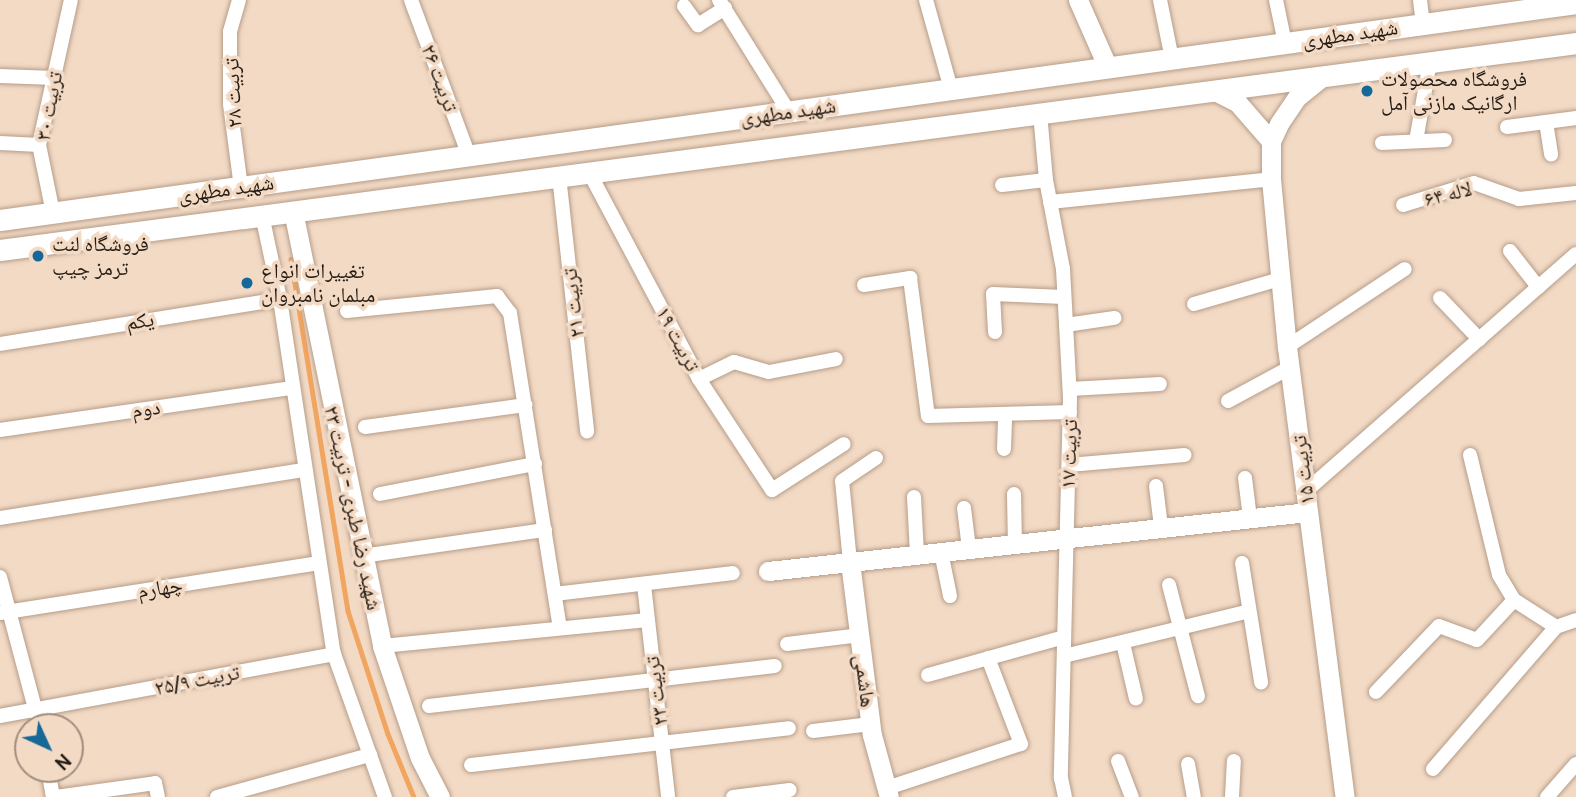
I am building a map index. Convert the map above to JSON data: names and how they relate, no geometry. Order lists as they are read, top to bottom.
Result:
{
  "streets": {
    "main road": ["شهید مطهری"],
    "street": [
      "تربیت ۲۶",
      "تربیت ۲۸",
      "تربیت ۳۰",
      "لاله ۶۴",
      "تربیت ۲۱",
      "یکم",
      "تربیت ۱۹",
      "دوم",
      "تربیت ۱۷",
      "تربیت ۱۵",
      "شهید رضا طبری - تربیت ۲۳",
      "چهارم",
      "تربیت ۲۵/۹",
      "هاشمی",
      "تربیت ۲۳"
    ]
  },
  "crossings": [
    ["شهید مطهری", "تربیت ۲۶"],
    ["شهید مطهری", "تربیت ۲۸"],
    ["شهید مطهری", "تربیت ۳۰"],
    ["شهید مطهری", "تربیت ۲۱"],
    ["شهید مطهری", "تربیت ۱۹"],
    ["شهید مطهری", "تربیت ۱۷"],
    ["شهید مطهری", "شهید رضا طبری - تربیت ۲۳"]
  ],
  "places": ["فروشگاه محصولات ارگانیک مازنی آمل", "فروشگاه لنت ترمز چیپ", "تغییرات انواع مبلمان نامبروان"],
  "north": "bottom right"
}
